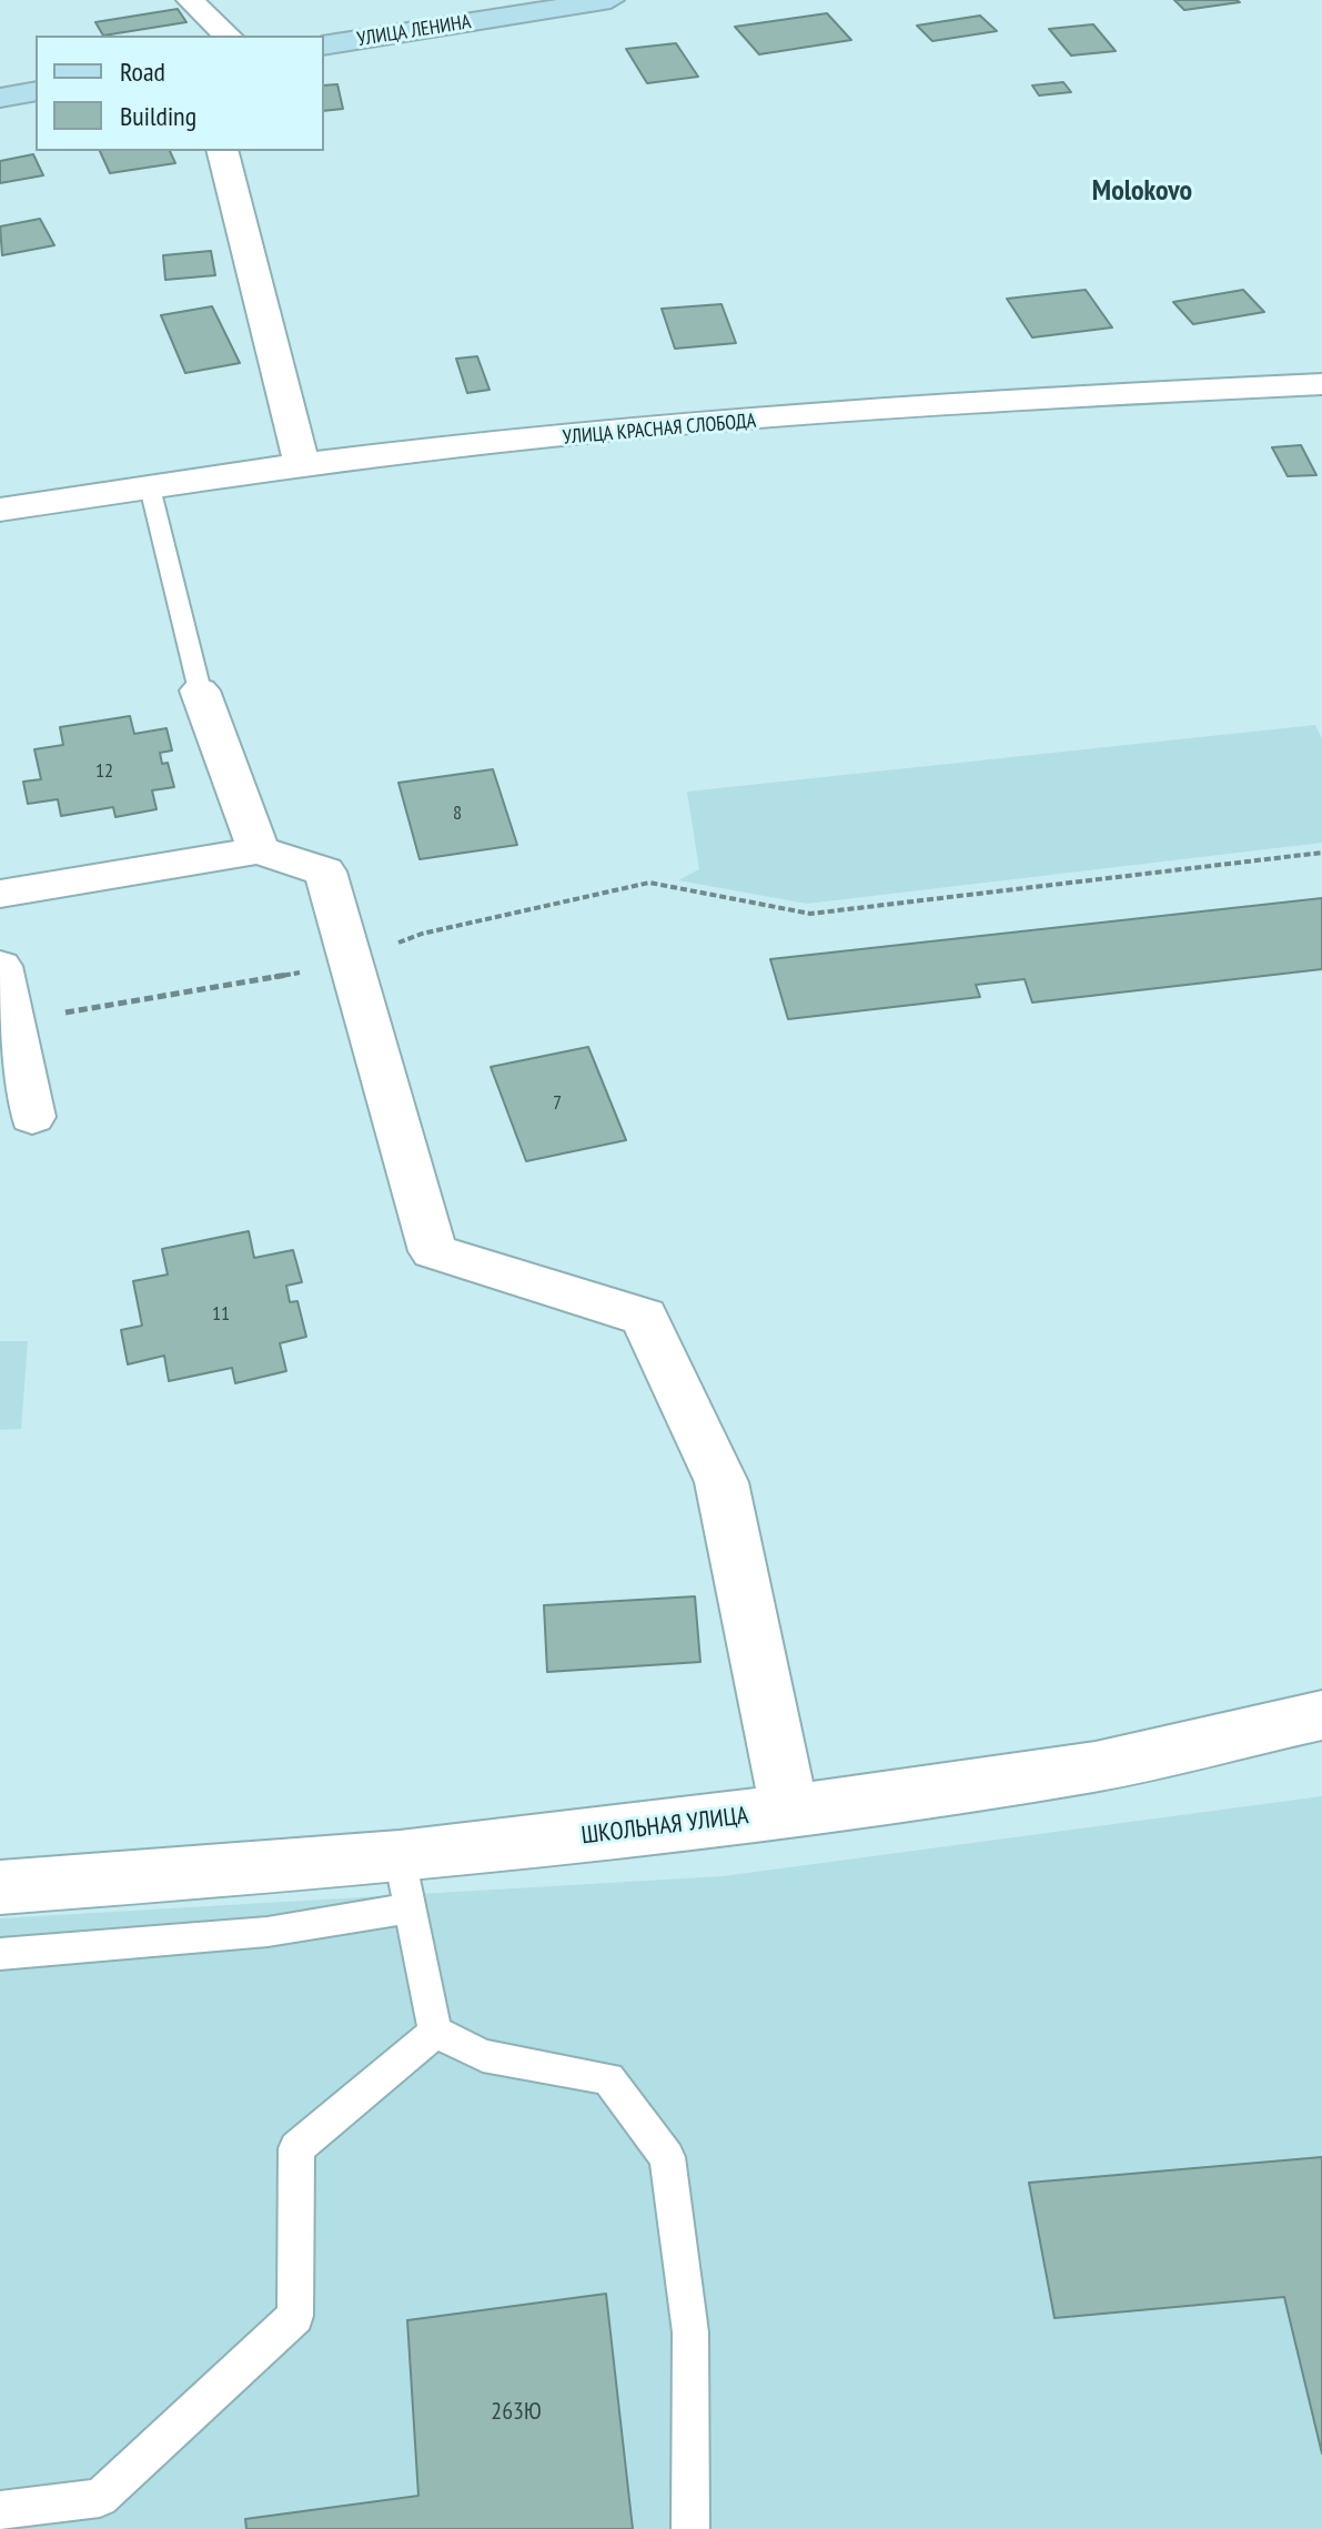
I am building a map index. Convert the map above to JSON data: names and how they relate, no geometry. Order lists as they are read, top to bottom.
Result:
{
  "streets": {
    "main road": ["УЛИЦА ЛЕНИНА"],
    "street": ["УЛИЦА КРАСНАЯ СЛОБОДА", "ШКОЛЬНАЯ УЛИЦА"]
  },
  "districts": ["Molokovo"],
  "house_numbers": [
    "12",
    "8",
    "7",
    "11",
    "263Ю"
  ],
  "legend": ["Road", "Building"]
}
